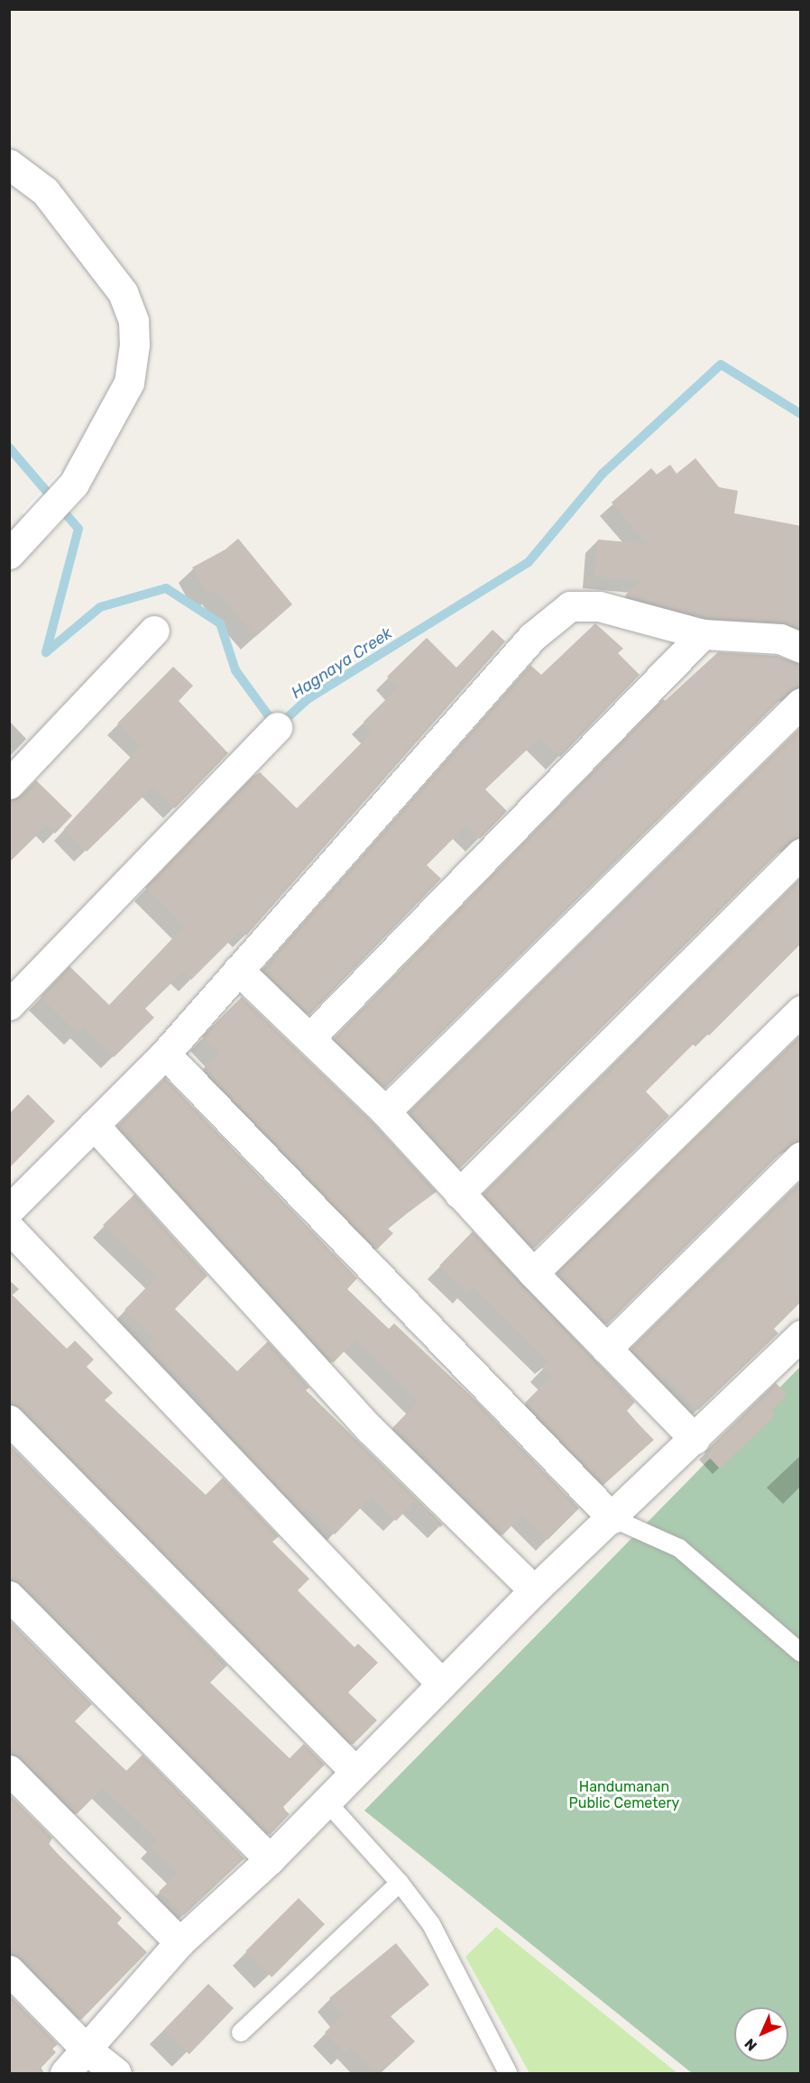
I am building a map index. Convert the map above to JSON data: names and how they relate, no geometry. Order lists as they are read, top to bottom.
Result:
{
  "water": ["Hagnaya Creek"],
  "parks": ["Handumanan Public Cemetery"],
  "north": "bottom left"
}
